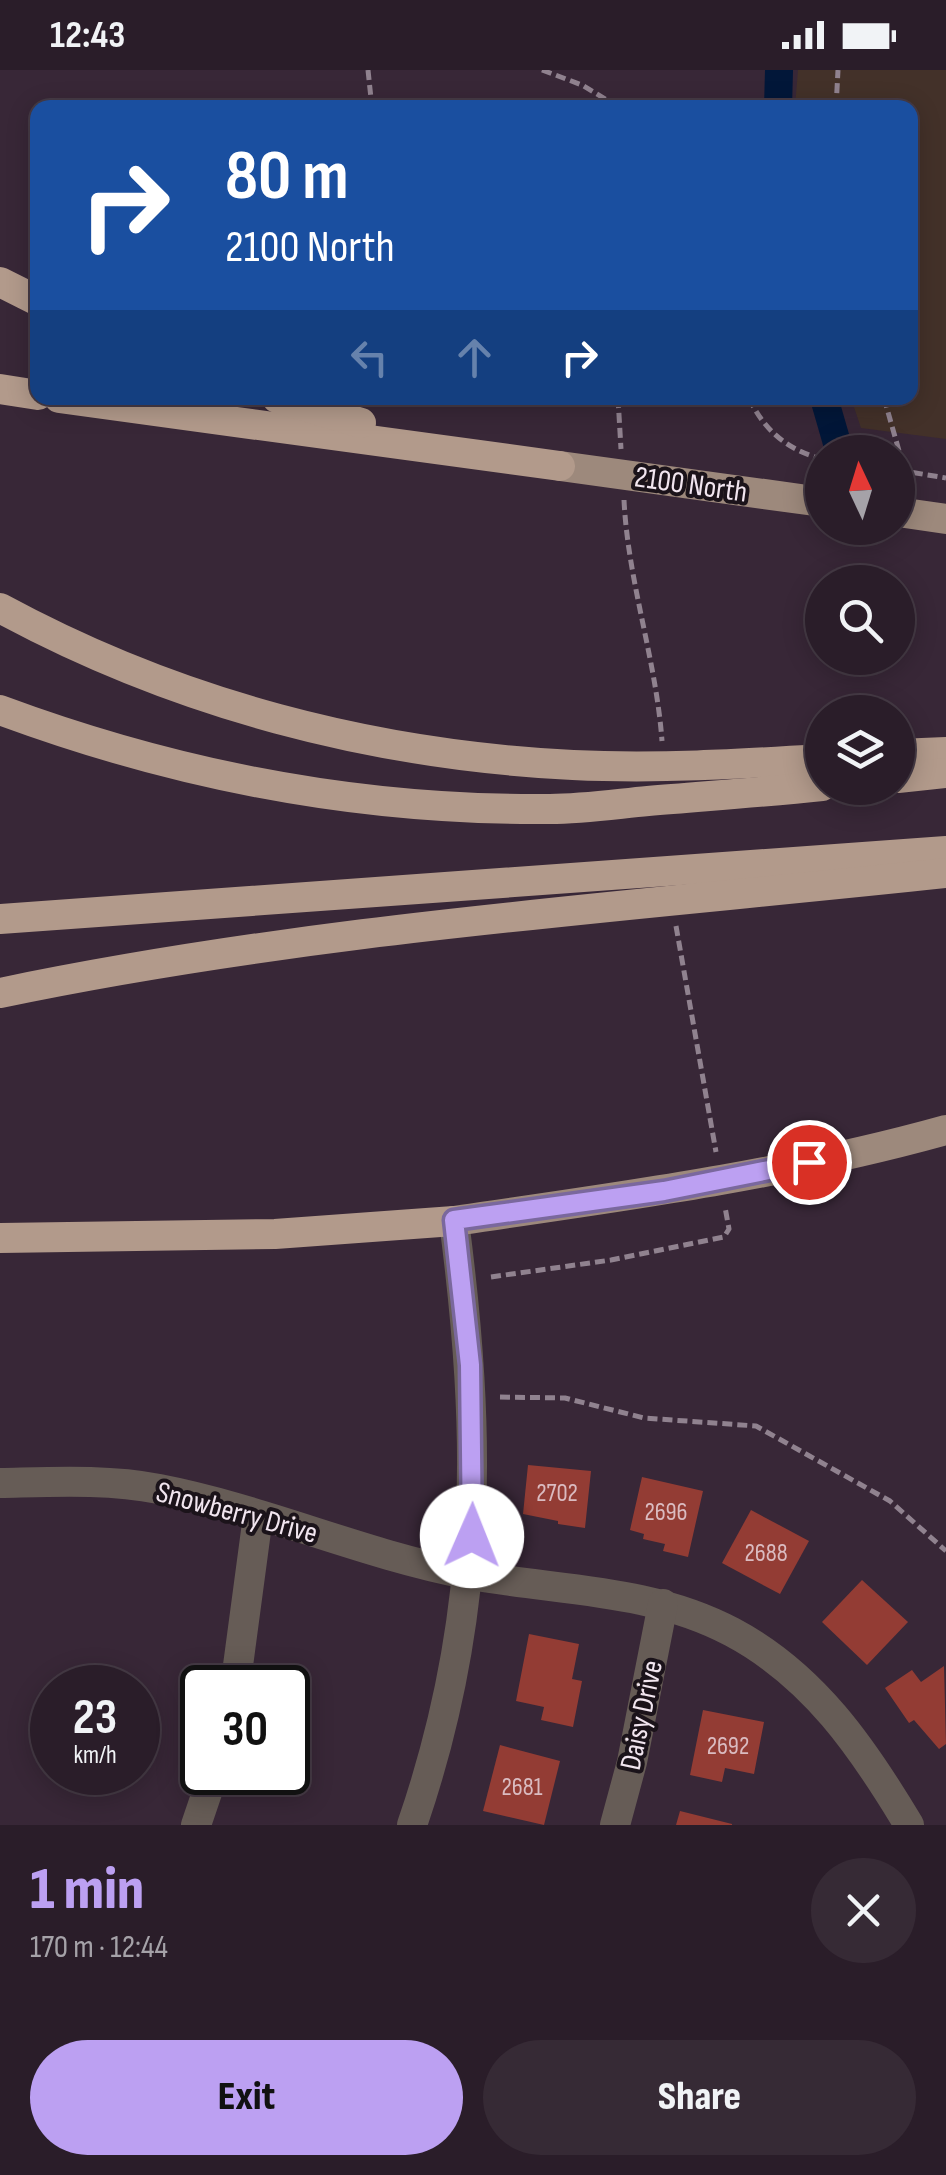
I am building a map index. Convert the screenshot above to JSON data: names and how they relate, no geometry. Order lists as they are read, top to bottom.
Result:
{
  "streets": {
    "main road": ["2100 North"],
    "street": ["Snowberry Drive", "Daisy Drive"]
  },
  "crossings": [
    ["Snowberry Drive", "Daisy Drive"]
  ],
  "house_numbers": [
    "2702",
    "2696",
    "2688",
    "2692",
    "2681"
  ],
  "north": "top",
  "page": {
    "status": "12:43",
    "turn": ["80 m", "2100 North"],
    "speed": "23 km/h",
    "limit": "30",
    "heading": ["1 min", "170 m · 12:44"],
    "buttons": ["Exit", "Share"]
  }
}
